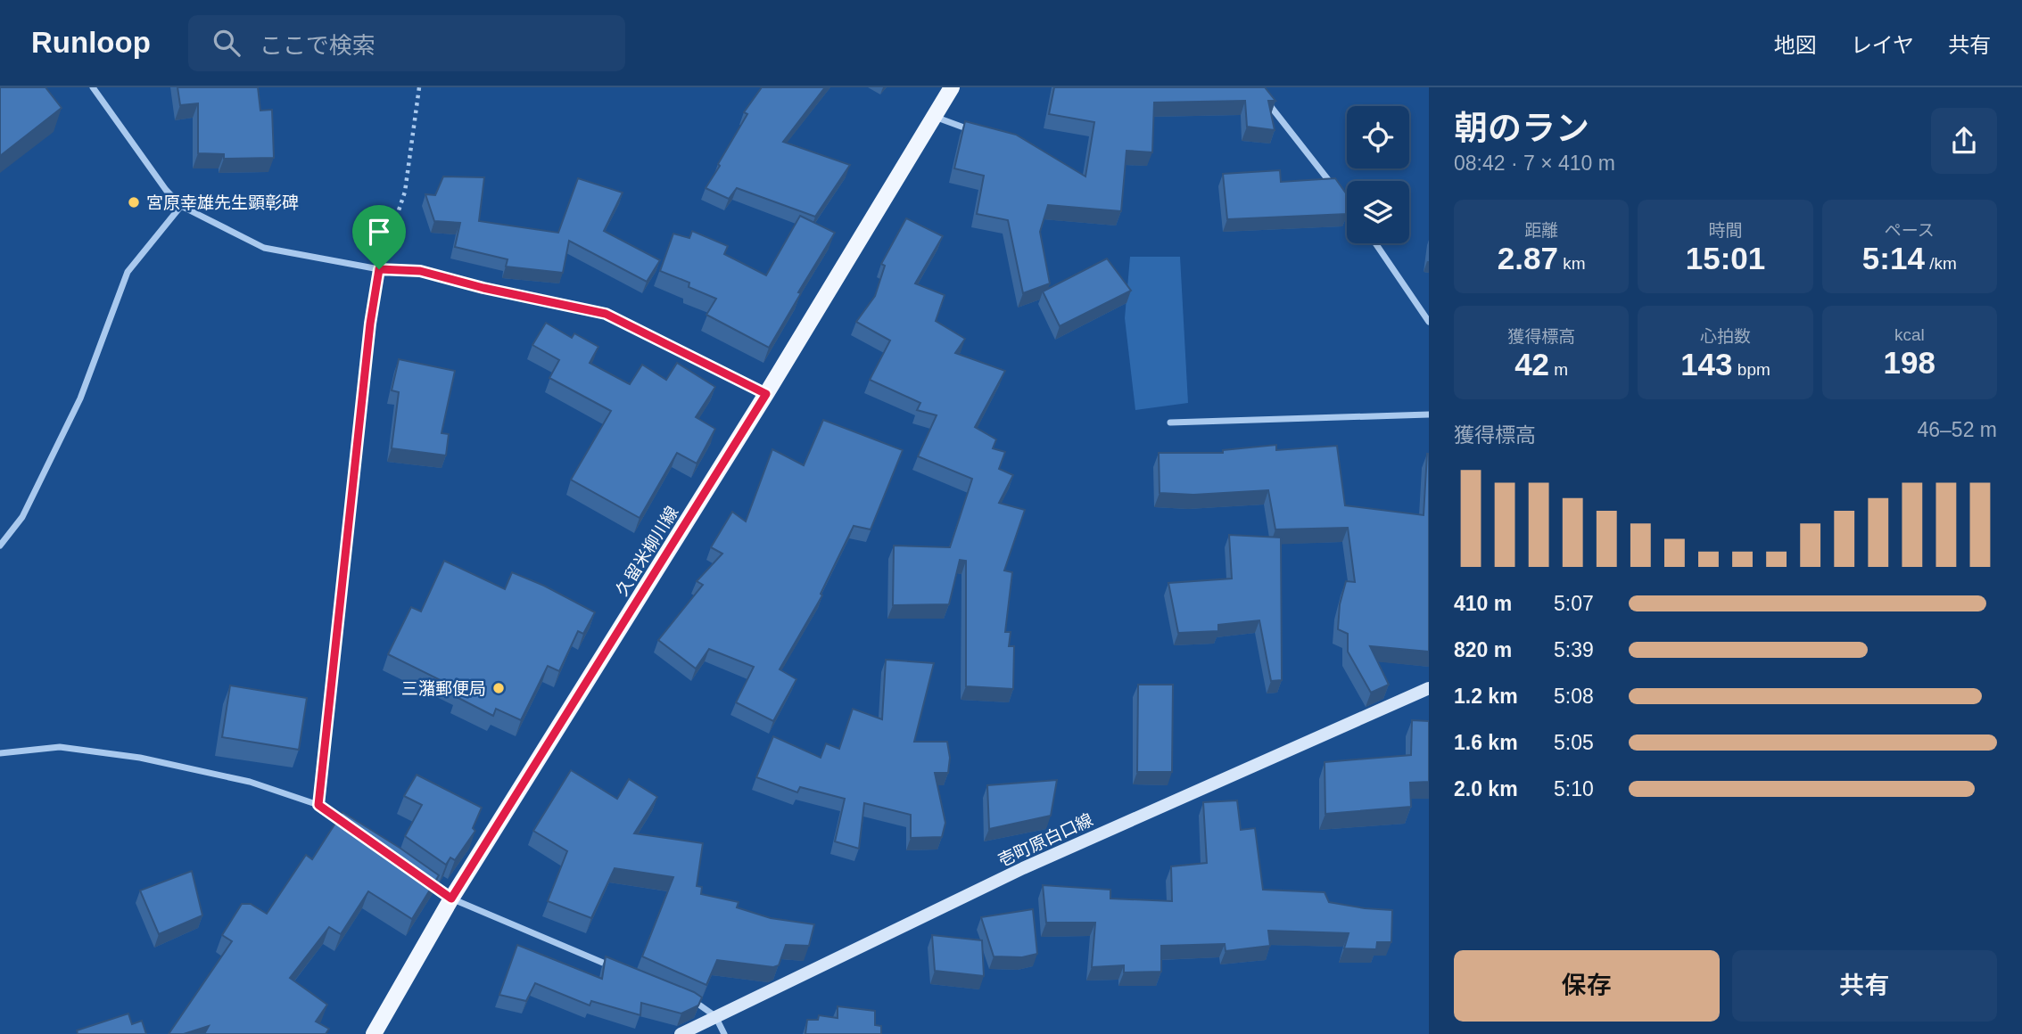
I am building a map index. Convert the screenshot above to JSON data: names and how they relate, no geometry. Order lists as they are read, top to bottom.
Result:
{
  "streets": {
    "main road": ["久留米柳川線", "壱町原白口線"]
  },
  "places": ["宮原幸雄先生顕彰碑", "三潴郵便局"],
  "page": {
    "header": "Runloop",
    "search": "ここで検索",
    "nav": ["地図", "レイヤ", "共有"],
    "heading": ["朝のラン", "08:42 · 7 × 410 m"],
    "stats": [
      ["距離", "2.87 km"],
      ["時間", "15:01"],
      ["ペース", "5:14 /km"],
      ["獲得標高", "42 m"],
      ["心拍数", "143 bpm"],
      ["kcal", "198"]
    ],
    "chart": ["獲得標高", "46–52 m"],
    "list": [
      {
        "name": "410 m",
        "note": "5:07"
      },
      {
        "name": "820 m",
        "note": "5:39"
      },
      {
        "name": "1.2 km",
        "note": "5:08"
      },
      {
        "name": "1.6 km",
        "note": "5:05"
      },
      {
        "name": "2.0 km",
        "note": "5:10"
      }
    ],
    "buttons": ["保存", "共有"]
  }
}
